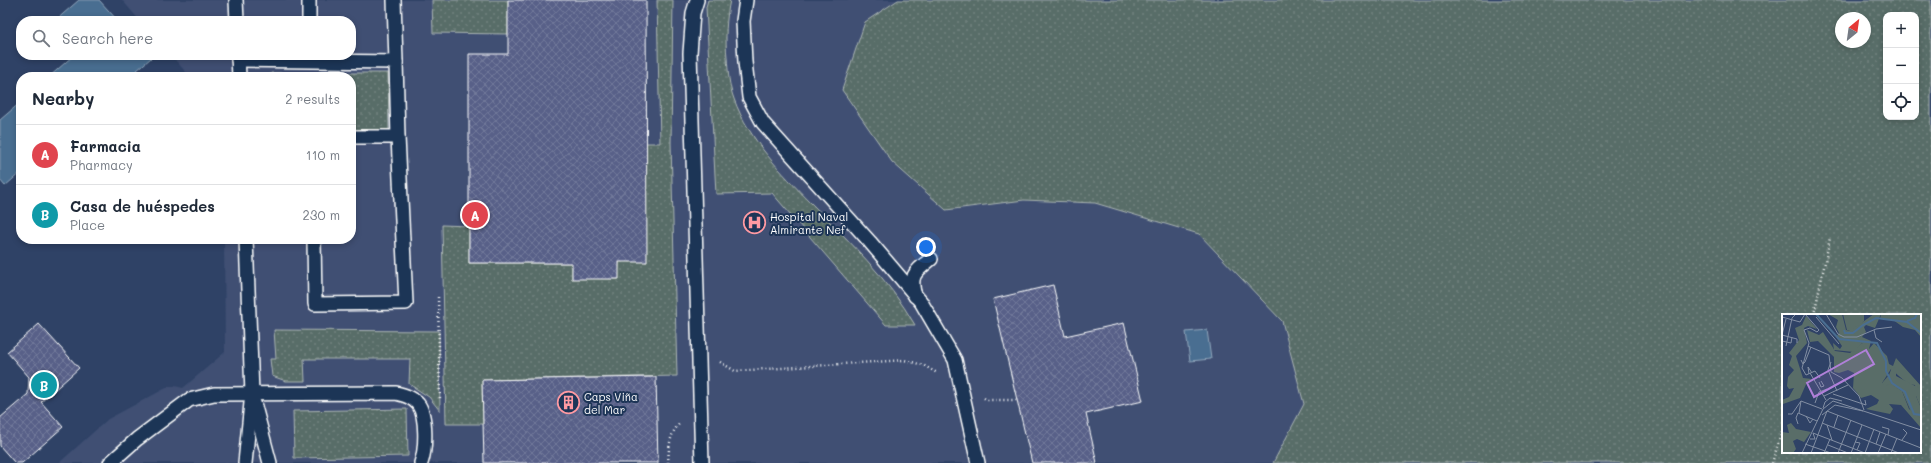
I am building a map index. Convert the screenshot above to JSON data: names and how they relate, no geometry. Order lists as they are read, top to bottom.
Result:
{
  "places": {
    "hospital": ["Hospital Naval Almirante Nef"],
    "building": ["Caps Viña del Mar"]
  },
  "north": "top right",
  "page": {
    "map_buttons": ["+", "−"],
    "search": "Search here",
    "heading": ["Nearby", "2 results"],
    "list": [
      {
        "mark": "A",
        "name": "Farmacia",
        "note": "Pharmacy",
        "value": "110 m"
      },
      {
        "mark": "B",
        "name": "Casa de huéspedes",
        "note": "Place",
        "value": "230 m"
      }
    ],
    "pins": ["A", "B"]
  }
}
